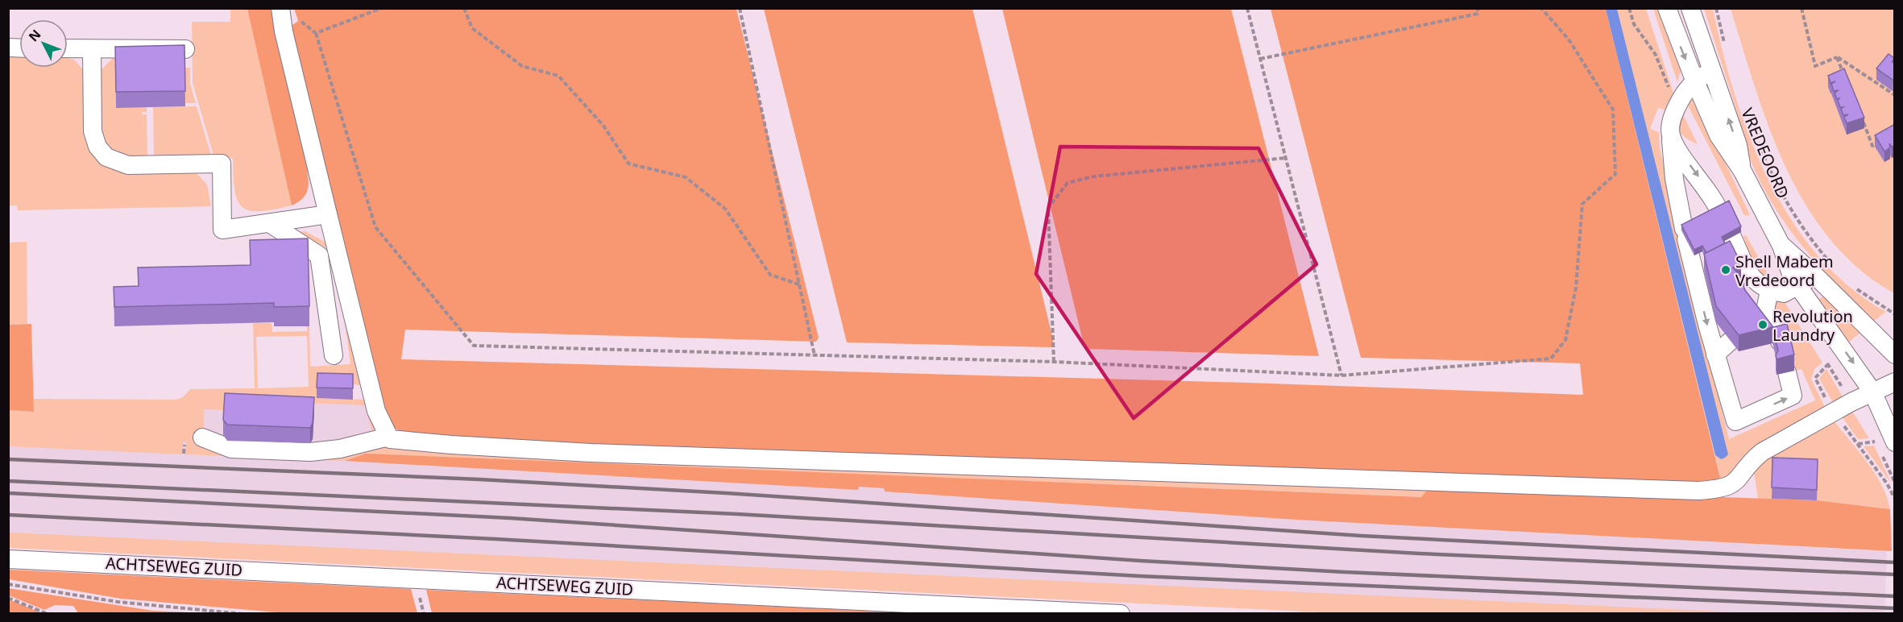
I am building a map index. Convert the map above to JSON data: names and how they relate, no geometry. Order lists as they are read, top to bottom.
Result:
{
  "streets": {
    "street": ["VREDEOORD", "ACHTSEWEG ZUID"]
  },
  "places": ["Shell Mabem Vredeoord", "Revolution Laundry"],
  "north": "top left"
}
